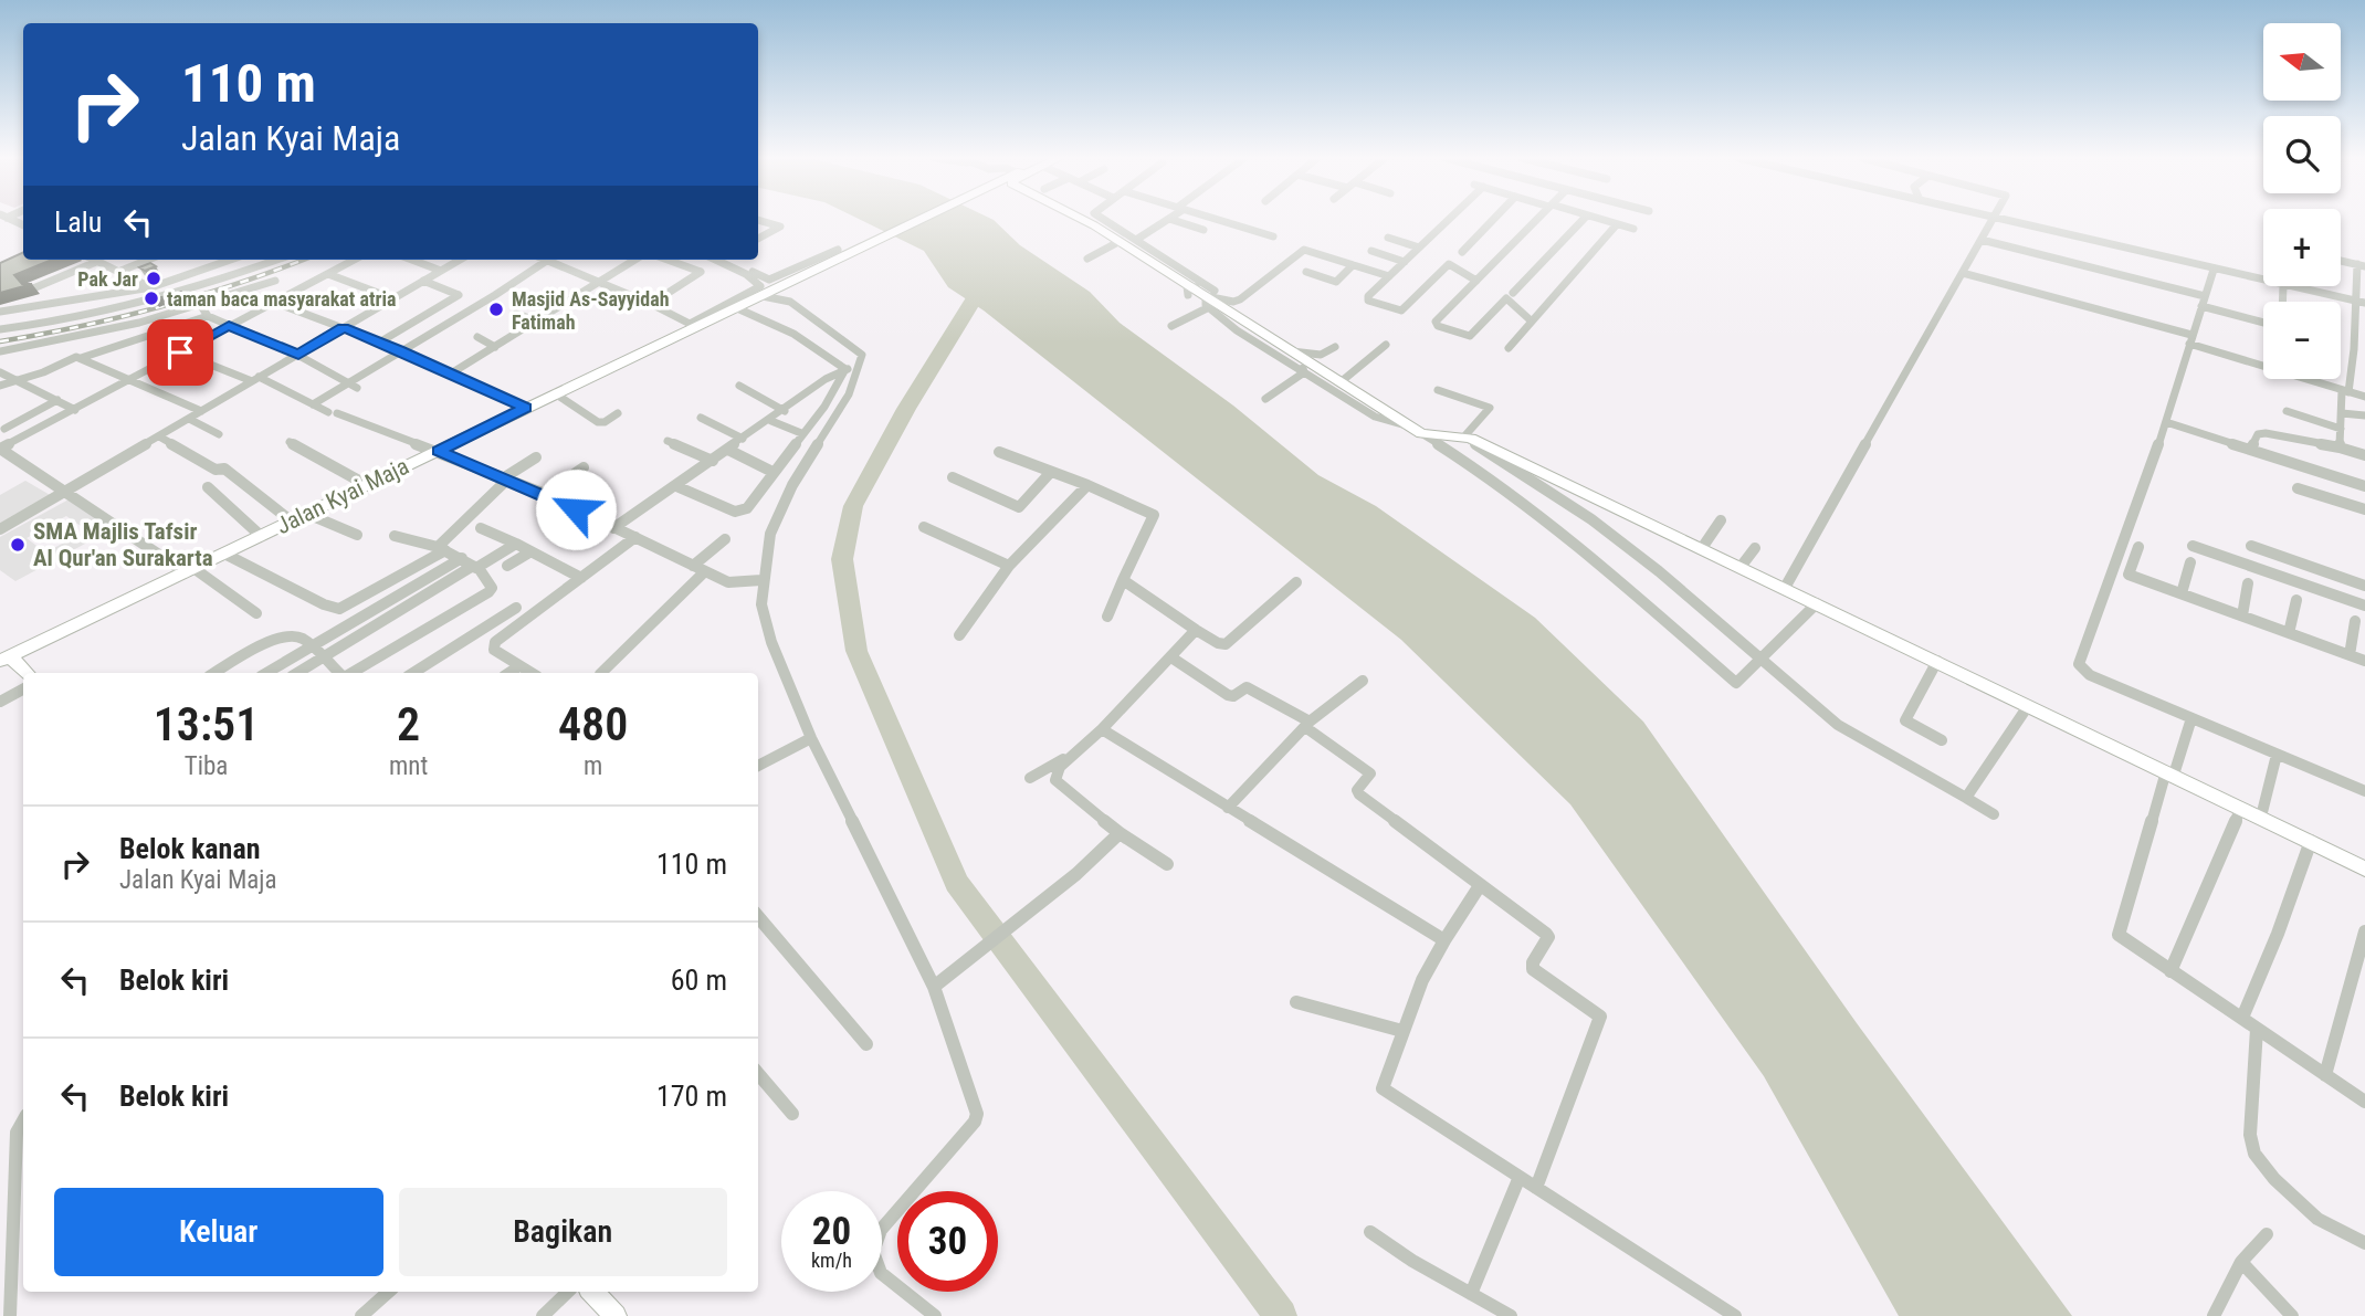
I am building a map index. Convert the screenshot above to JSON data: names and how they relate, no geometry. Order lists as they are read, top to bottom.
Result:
{
  "streets": {
    "street": ["Jalan Kyai Maja"]
  },
  "places": [
    "Pak Jar",
    "taman baca masyarakat atria",
    "Masjid As-Sayyidah Fatimah",
    "SMA Majlis Tafsir Al Qur'an Surakarta"
  ],
  "north": "left",
  "page": {
    "map_buttons": ["+", "−"],
    "turn": ["110 m", "Jalan Kyai Maja"],
    "then": "Lalu",
    "eta": [
      "13:51",
      "Tiba",
      "2",
      "mnt",
      "480",
      "m"
    ],
    "list": [
      {
        "name": "Belok kanan",
        "note": "Jalan Kyai Maja",
        "value": "110 m"
      },
      {
        "name": "Belok kiri",
        "value": "60 m"
      },
      {
        "name": "Belok kiri",
        "value": "170 m"
      }
    ],
    "buttons": ["Keluar", "Bagikan"],
    "speed": "20 km/h",
    "limit": "30"
  }
}
